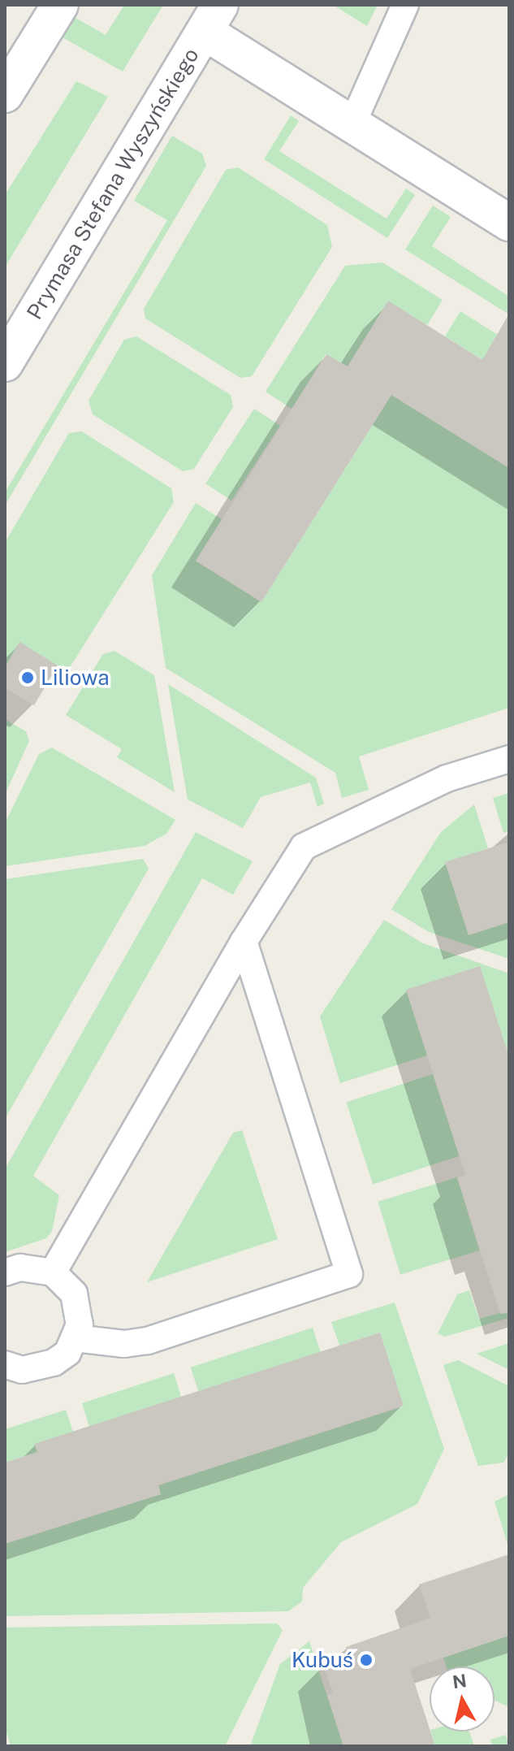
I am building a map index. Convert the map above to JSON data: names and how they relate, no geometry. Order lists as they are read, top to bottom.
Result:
{
  "streets": {
    "street": ["Prymasa Stefana Wyszyńskiego"]
  },
  "places": ["Liliowa", "Kubuś"],
  "north": "top"
}
